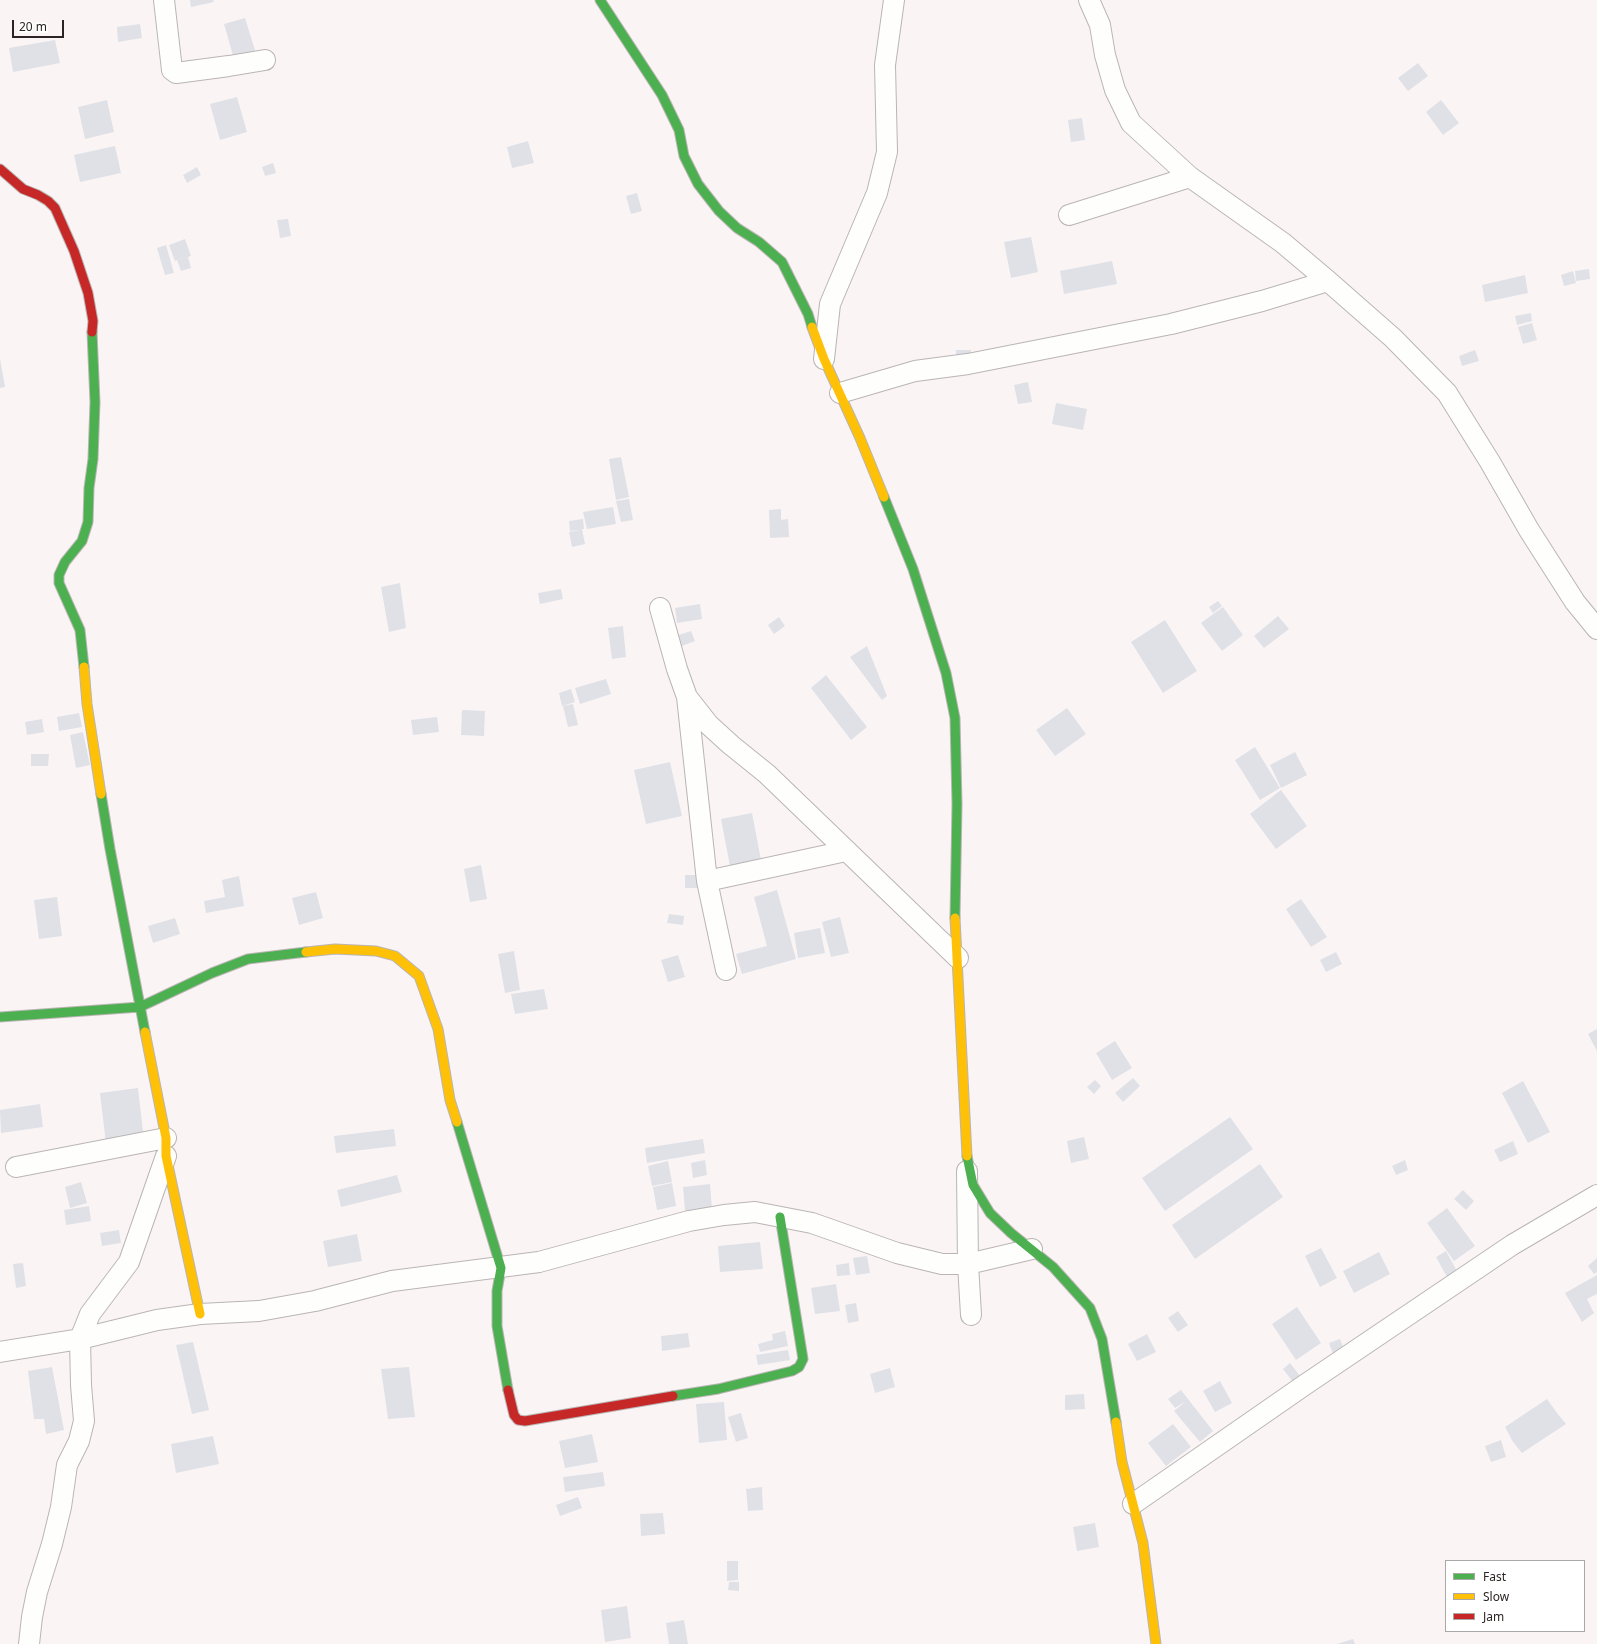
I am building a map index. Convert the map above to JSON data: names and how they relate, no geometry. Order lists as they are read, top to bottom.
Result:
{
  "legend": ["Fast", "Slow", "Jam"],
  "scale_bar": "20 m"
}
